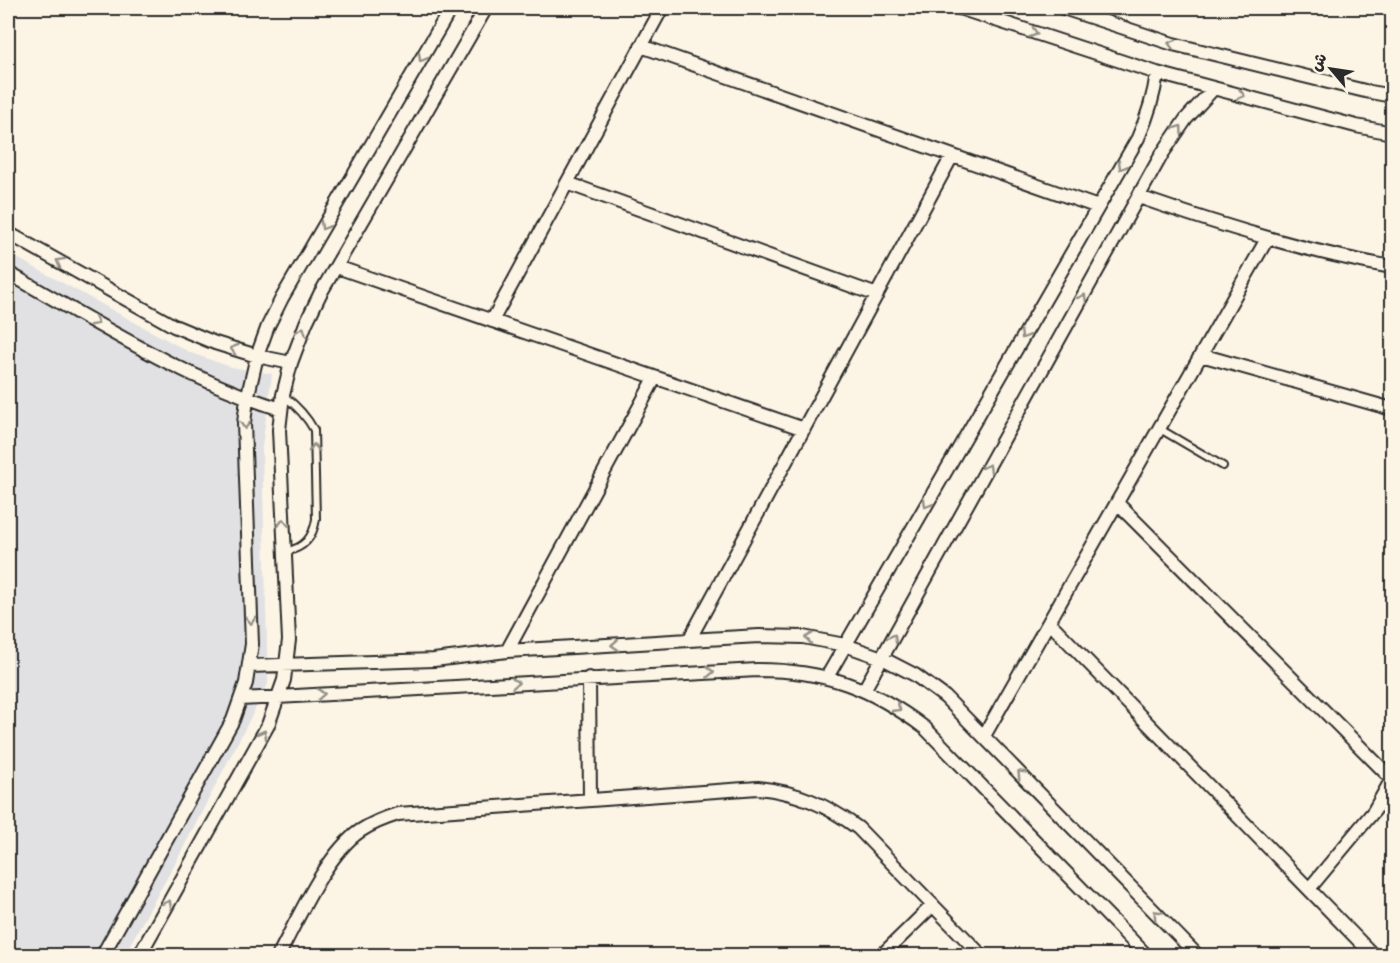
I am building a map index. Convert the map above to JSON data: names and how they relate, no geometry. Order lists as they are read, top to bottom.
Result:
{
  "north": "top left"
}
